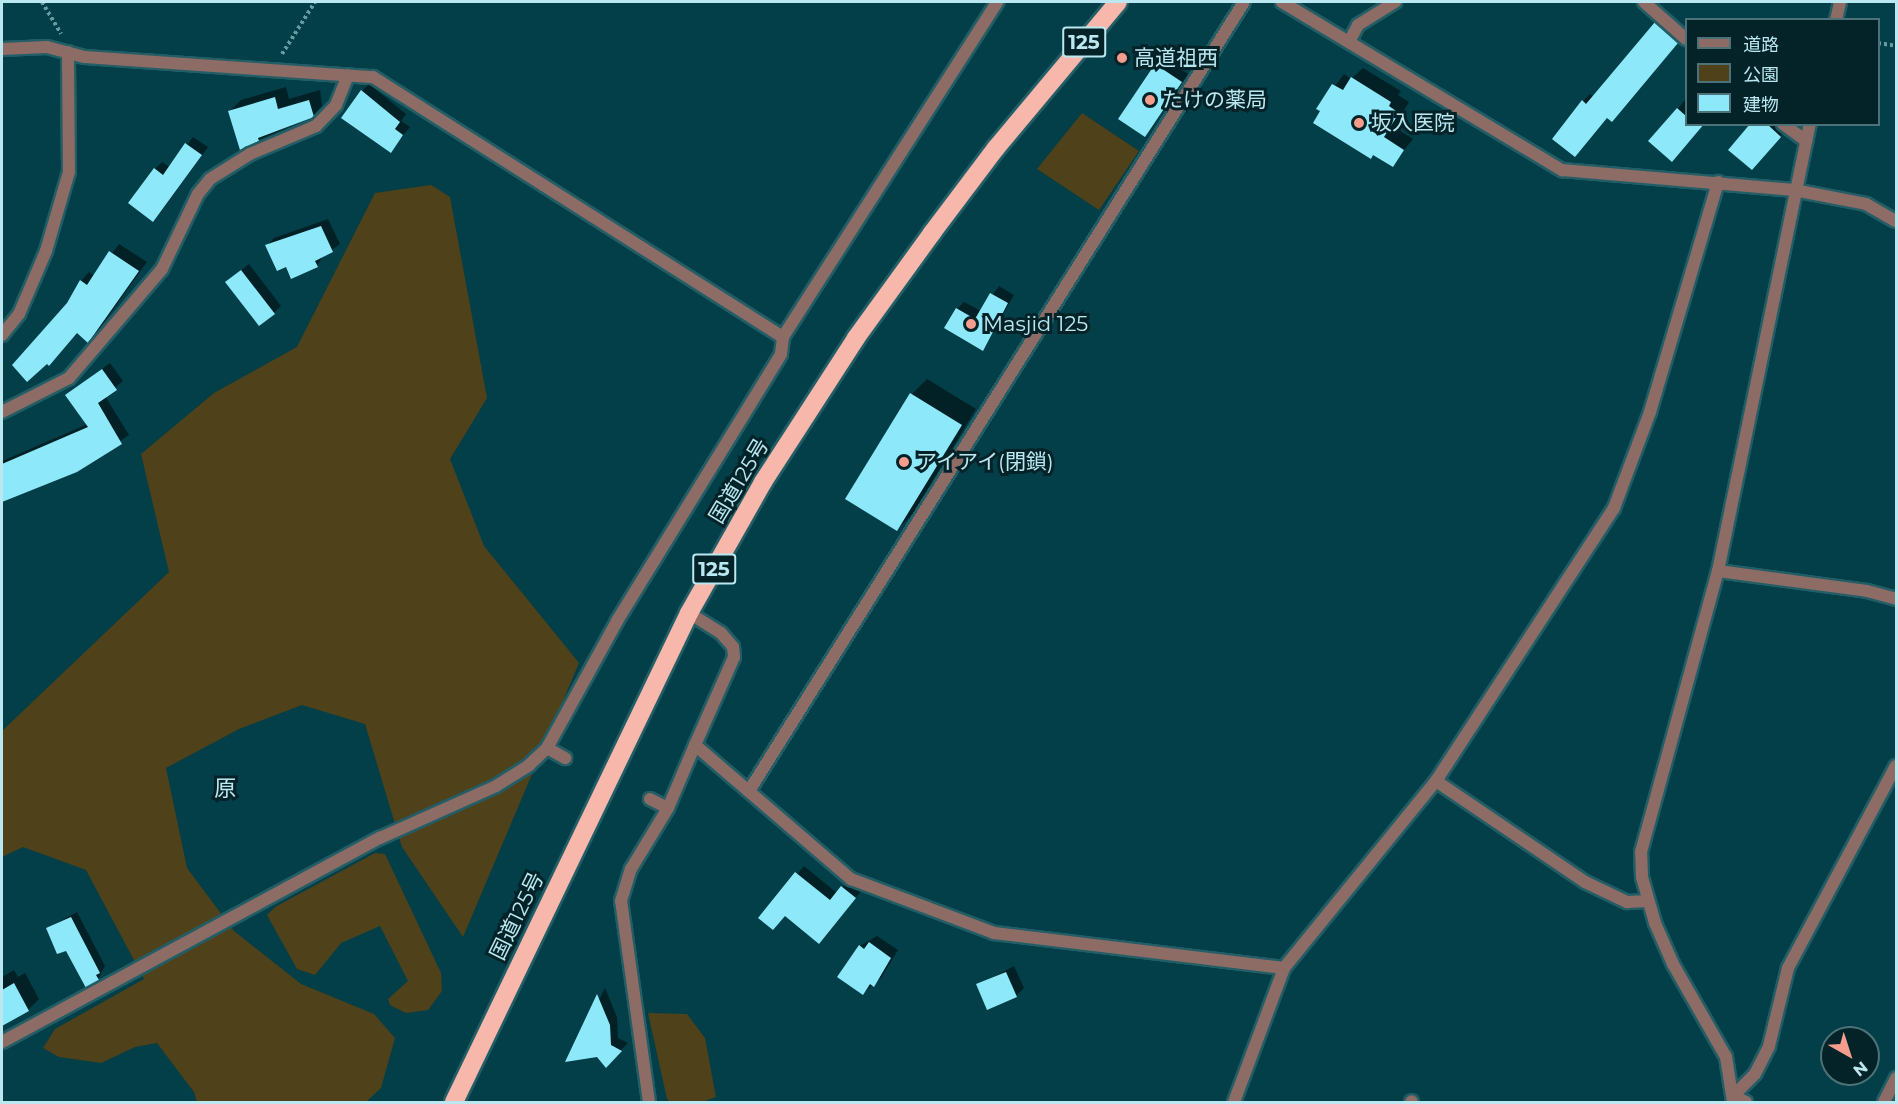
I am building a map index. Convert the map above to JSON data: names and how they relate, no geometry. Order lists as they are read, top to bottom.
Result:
{
  "streets": {
    "highway": ["125", "国道125号"]
  },
  "districts": ["原"],
  "places": [
    "高道祖西",
    "たけの薬局",
    "坂入医院",
    "Masjid 125",
    "アイアイ(閉鎖)"
  ],
  "legend": ["道路", "公園", "建物"],
  "north": "bottom right"
}
